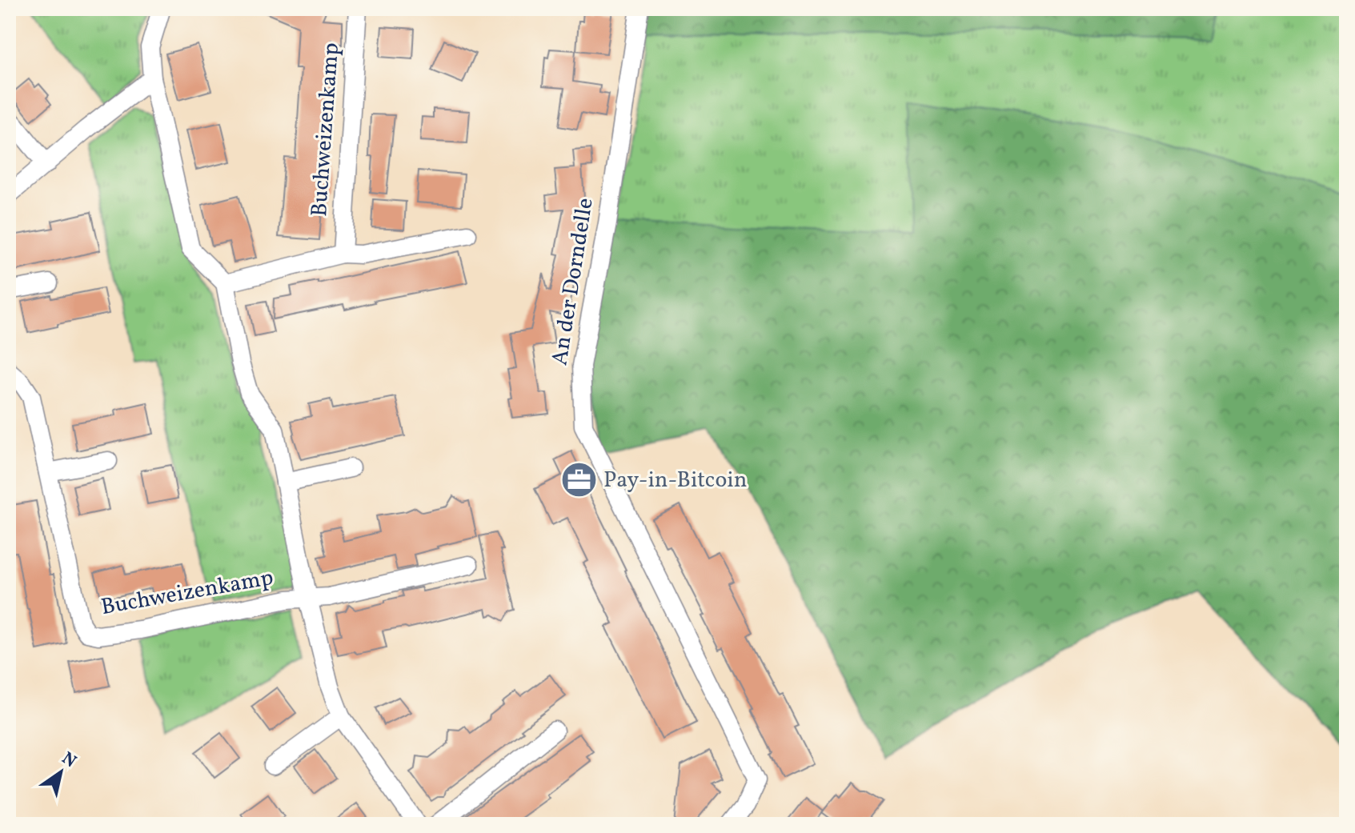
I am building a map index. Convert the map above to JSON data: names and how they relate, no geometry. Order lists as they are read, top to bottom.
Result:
{
  "streets": {
    "street": ["Buchweizenkamp", "An der Dorndelle"]
  },
  "places": {
    "office": ["Pay-in-Bitcoin"]
  },
  "north": "top right"
}
